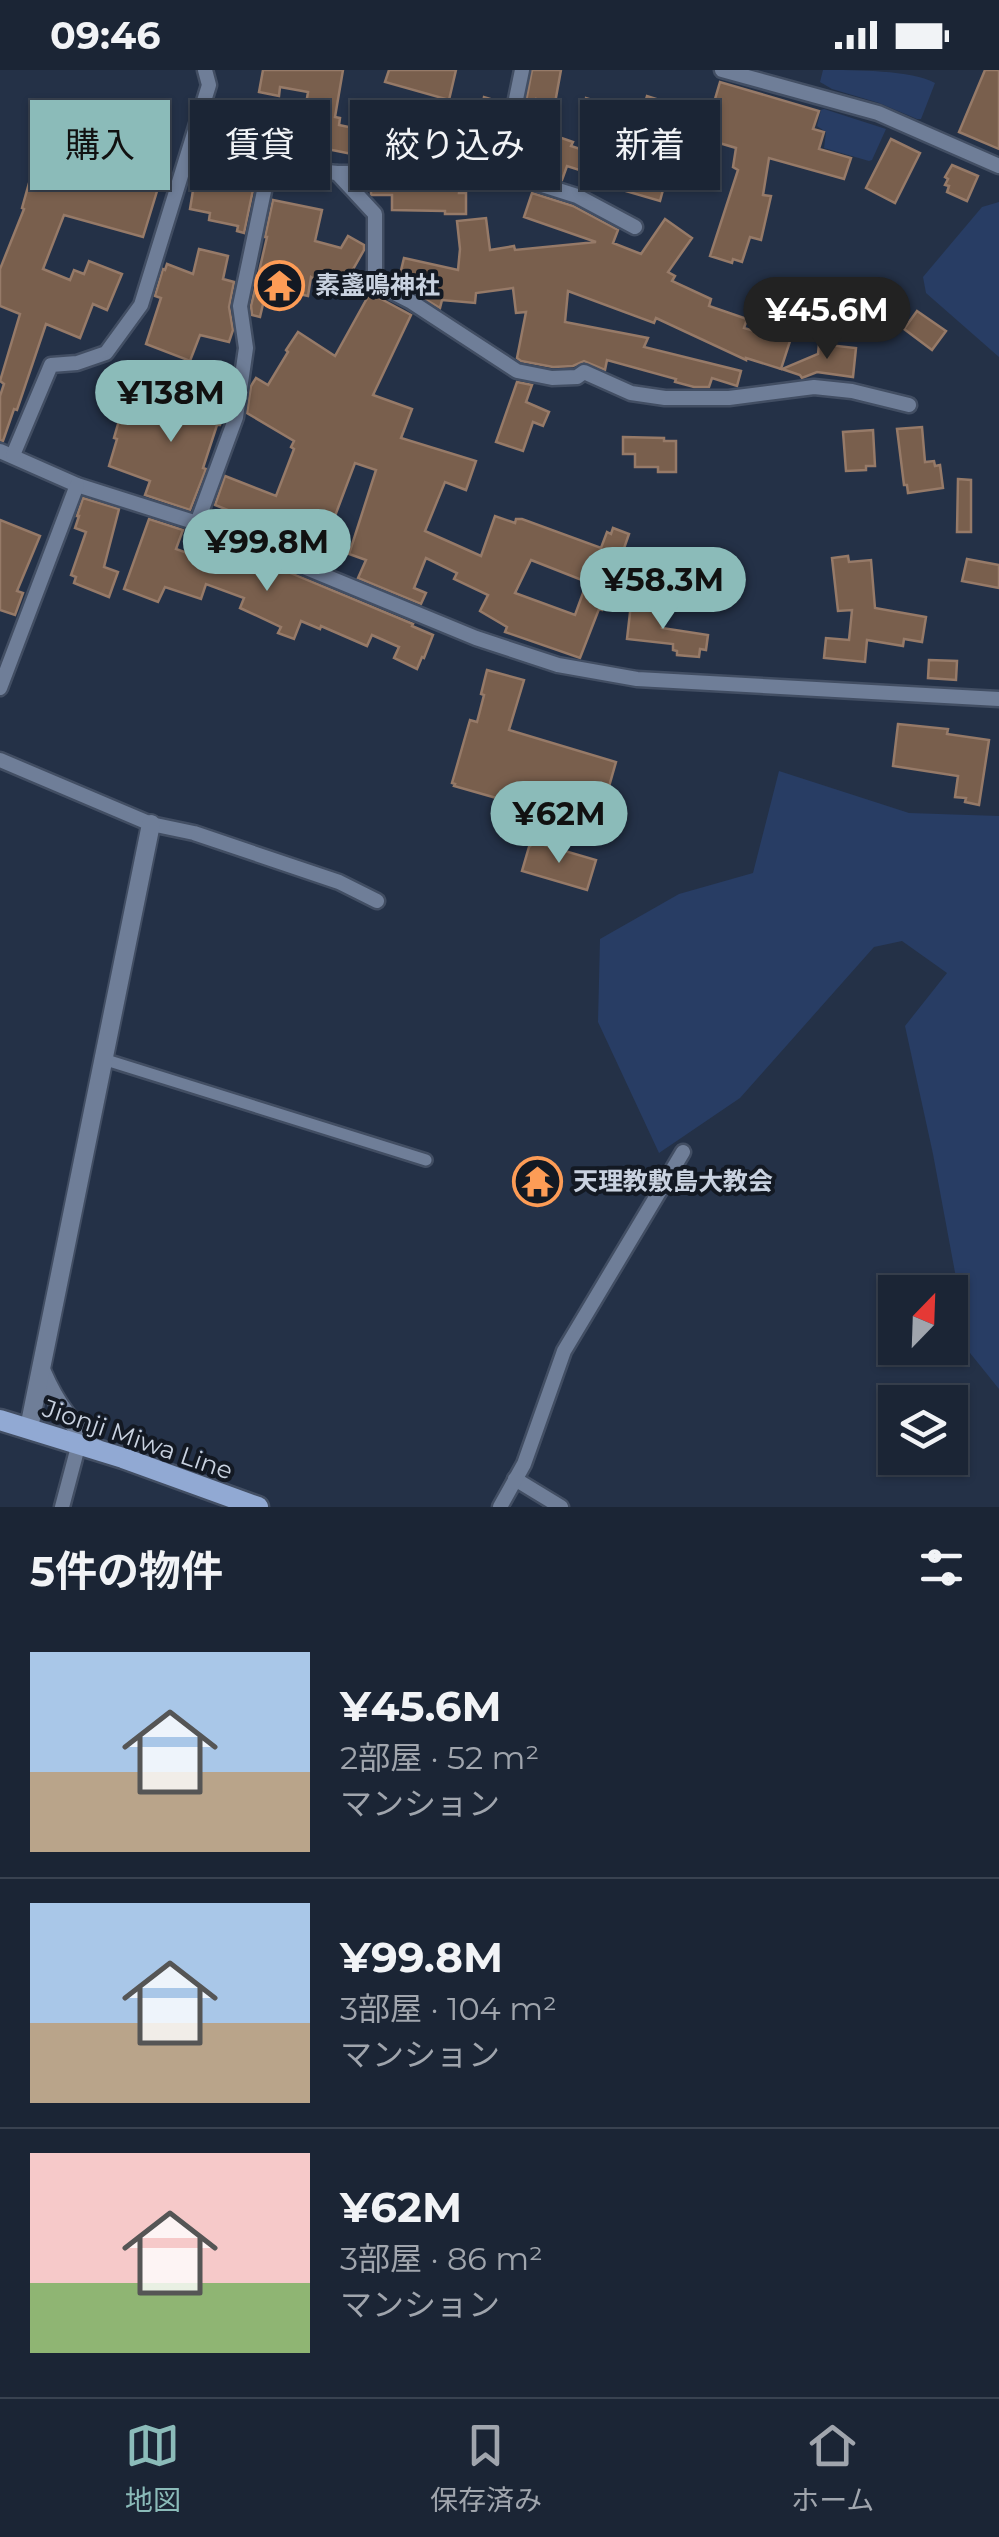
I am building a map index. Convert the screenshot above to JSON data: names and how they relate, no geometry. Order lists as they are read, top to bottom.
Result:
{
  "streets": {
    "main road": ["Jionji Miwa Line"]
  },
  "places": {
    "temple": ["素盞鳴神社", "天理教敷島大教会"]
  },
  "north": "top right",
  "page": {
    "status": "09:46",
    "chip": [
      "購入",
      "賃貸",
      "絞り込み",
      "新着"
    ],
    "price": [
      "¥45.6M",
      "¥138M",
      "¥99.8M",
      "¥58.3M",
      "¥62M"
    ],
    "heading": "5件の物件",
    "list": [
      {
        "name": "¥45.6M",
        "note": "2部屋 · 52 m² · マンション"
      },
      {
        "name": "¥99.8M",
        "note": "3部屋 · 104 m² · マンション"
      },
      {
        "name": "¥62M",
        "note": "3部屋 · 86 m² · マンション"
      }
    ],
    "tabs": ["地図", "保存済み", "ホーム"]
  }
}
